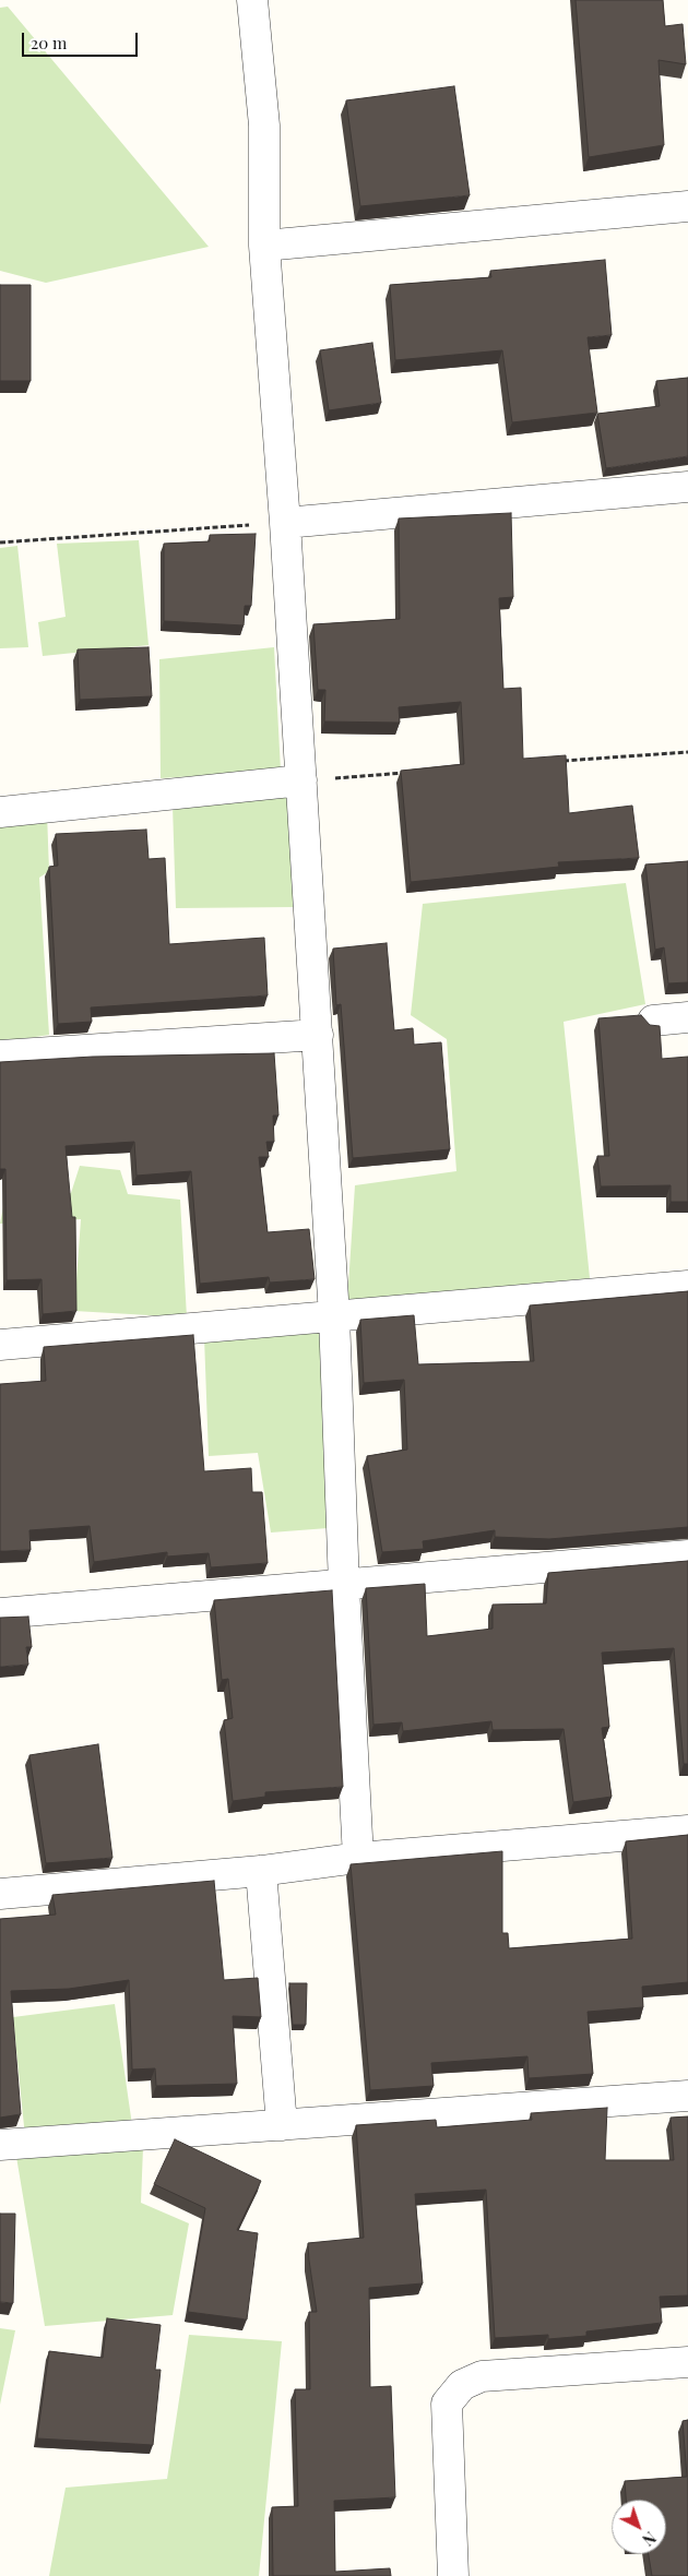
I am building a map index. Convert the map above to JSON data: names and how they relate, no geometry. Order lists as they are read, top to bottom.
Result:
{
  "scale_bar": "20 m",
  "north": "bottom right"
}
